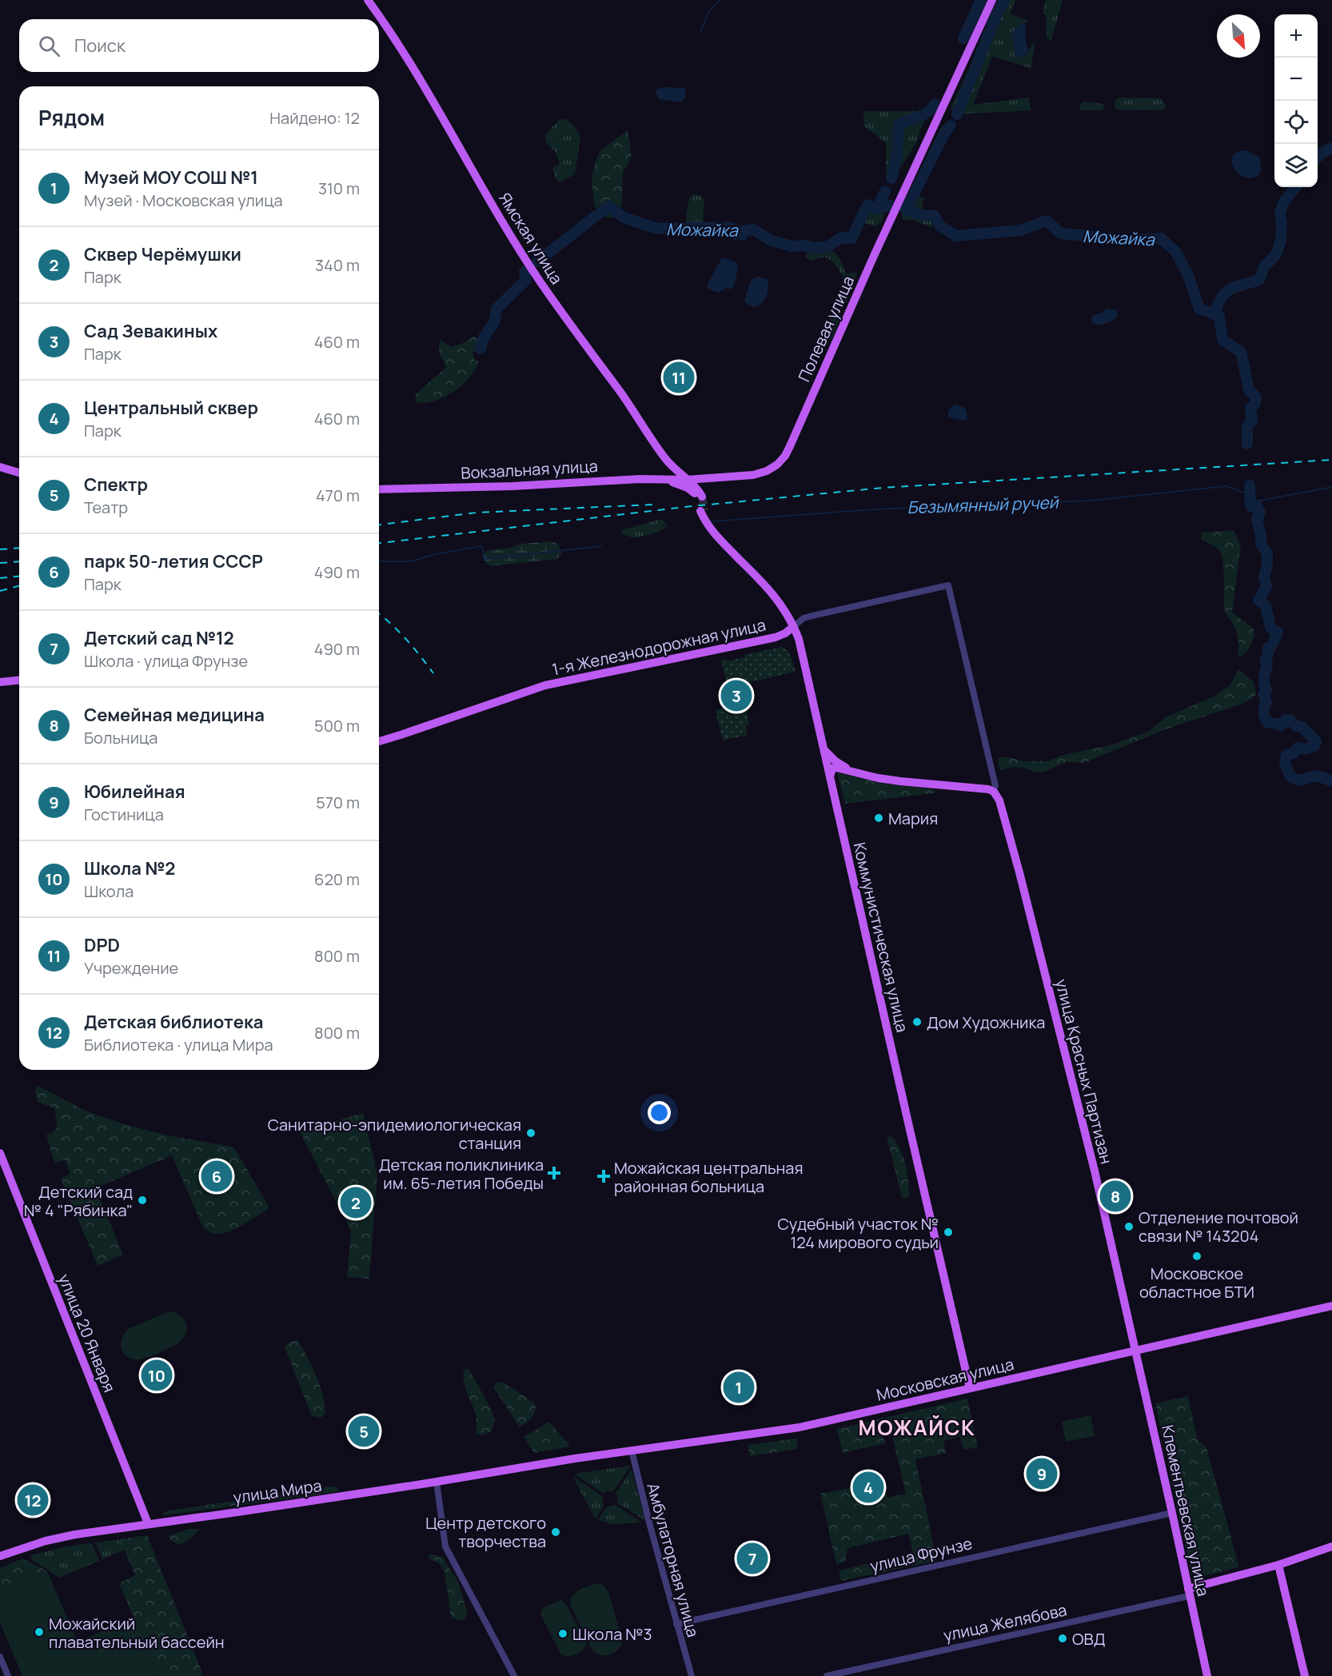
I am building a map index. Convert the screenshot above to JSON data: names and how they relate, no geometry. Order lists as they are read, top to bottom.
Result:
{
  "streets": {
    "main road": [
      "Ямская улица",
      "Полевая улица",
      "Вокзальная улица",
      "1-я Железнодорожная улица",
      "Коммунистическая улица",
      "улица Красных Партизан",
      "улица 20 Января",
      "Московская улица",
      "улица Мира",
      "Клементьевская улица",
      "улица Желябова"
    ],
    "street": ["улица Фрунзе", "Амбулаторная улица"]
  },
  "crossings": [
    ["Ямская улица", "Полевая улица"],
    ["Ямская улица", "Вокзальная улица"],
    ["Полевая улица", "Вокзальная улица"],
    ["1-я Железнодорожная улица", "Коммунистическая улица"],
    ["1-я Железнодорожная улица", "улица Красных Партизан"],
    ["Коммунистическая улица", "Московская улица"],
    ["улица Красных Партизан", "Московская улица"],
    ["улица Красных Партизан", "Клементьевская улица"],
    ["улица 20 Января", "улица Мира"],
    ["Московская улица", "улица Мира"],
    ["Московская улица", "Клементьевская улица"],
    ["Московская улица", "Амбулаторная улица"],
    ["Клементьевская улица", "улица Фрунзе"],
    ["Клементьевская улица", "улица Желябова"],
    ["улица Фрунзе", "Амбулаторная улица"]
  ],
  "districts": ["МОЖАЙСК"],
  "water": ["Можайка", "Безымянный ручей"],
  "places": {
    "other": [
      "Мария",
      "Дом Художника",
      "Санитарно-эпидемиологическая станция",
      "Детский сад № 4 \"Рябинка\"",
      "Отделение почтовой связи № 143204",
      "Судебный участок № 124 мирового судьи",
      "Московское областное БТИ",
      "Центр детского творчества",
      "Можайский плавательный бассейн",
      "Школа №3",
      "ОВД"
    ],
    "health": ["Детская поликлиника им. 65-летия Победы", "Можайская центральная районная больница"]
  },
  "north": "bottom right",
  "page": {
    "map_buttons": ["+", "−"],
    "search": "Поиск",
    "heading": ["Рядом", "Найдено: 12"],
    "list": [
      {
        "mark": "1",
        "name": "Музей МОУ СОШ №1",
        "note": "Музей · Московская улица",
        "value": "310 m"
      },
      {
        "mark": "2",
        "name": "Сквер Черёмушки",
        "note": "Парк",
        "value": "340 m"
      },
      {
        "mark": "3",
        "name": "Сад Зевакиных",
        "note": "Парк",
        "value": "460 m"
      },
      {
        "mark": "4",
        "name": "Центральный сквер",
        "note": "Парк",
        "value": "460 m"
      },
      {
        "mark": "5",
        "name": "Спектр",
        "note": "Театр",
        "value": "470 m"
      },
      {
        "mark": "6",
        "name": "парк 50-летия СССР",
        "note": "Парк",
        "value": "490 m"
      },
      {
        "mark": "7",
        "name": "Детский сад №12",
        "note": "Школа · улица Фрунзе",
        "value": "490 m"
      },
      {
        "mark": "8",
        "name": "Семейная медицина",
        "note": "Больница",
        "value": "500 m"
      },
      {
        "mark": "9",
        "name": "Юбилейная",
        "note": "Гостиница",
        "value": "570 m"
      },
      {
        "mark": "10",
        "name": "Школа №2",
        "note": "Школа",
        "value": "620 m"
      },
      {
        "mark": "11",
        "name": "DPD",
        "note": "Учреждение",
        "value": "800 m"
      },
      {
        "mark": "12",
        "name": "Детская библиотека",
        "note": "Библиотека · улица Мира",
        "value": "800 m"
      }
    ],
    "pins": [
      "11",
      "3",
      "6",
      "8",
      "2",
      "10",
      "1",
      "5",
      "9",
      "4",
      "12",
      "7"
    ]
  }
}
